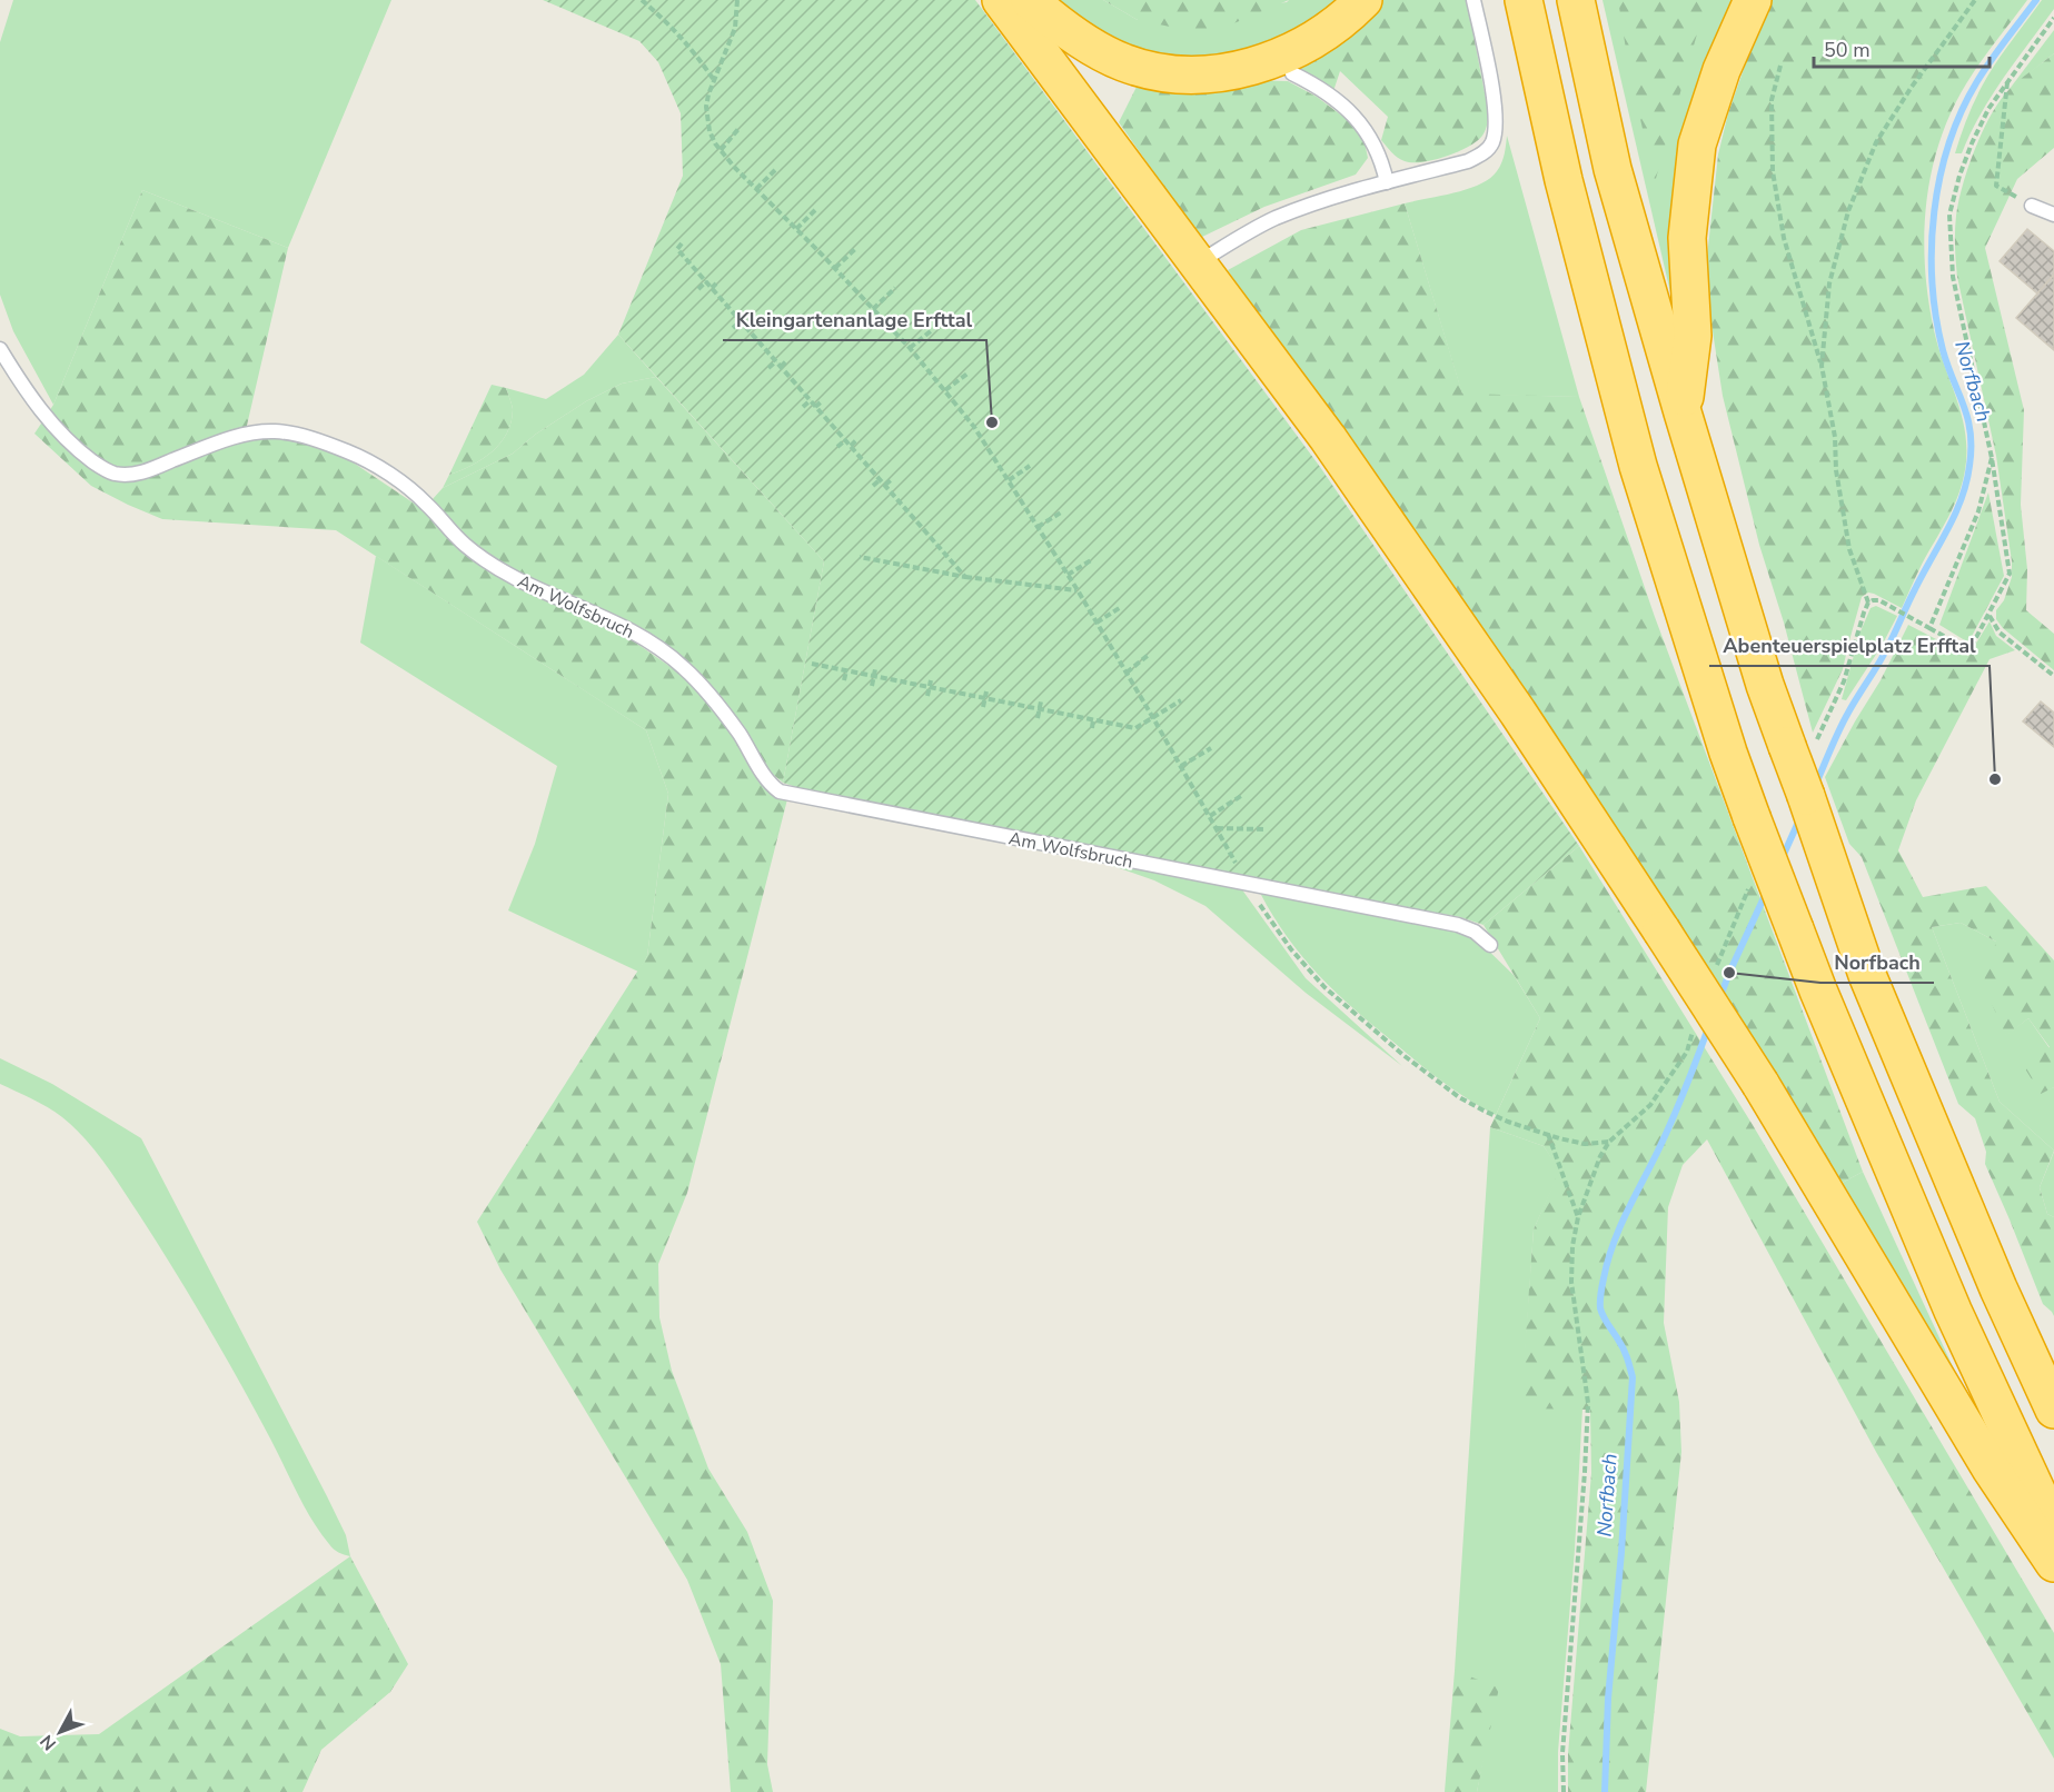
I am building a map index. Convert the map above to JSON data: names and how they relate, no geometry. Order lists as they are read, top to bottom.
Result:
{
  "streets": {
    "lane": ["Am Wolfsbruch"]
  },
  "water": ["Norfbach"],
  "places": ["Kleingartenanlage Erfttal", "Abenteuerspielplatz Erfftal", "Norfbach"],
  "scale_bar": "50 m",
  "north": "bottom left"
}
